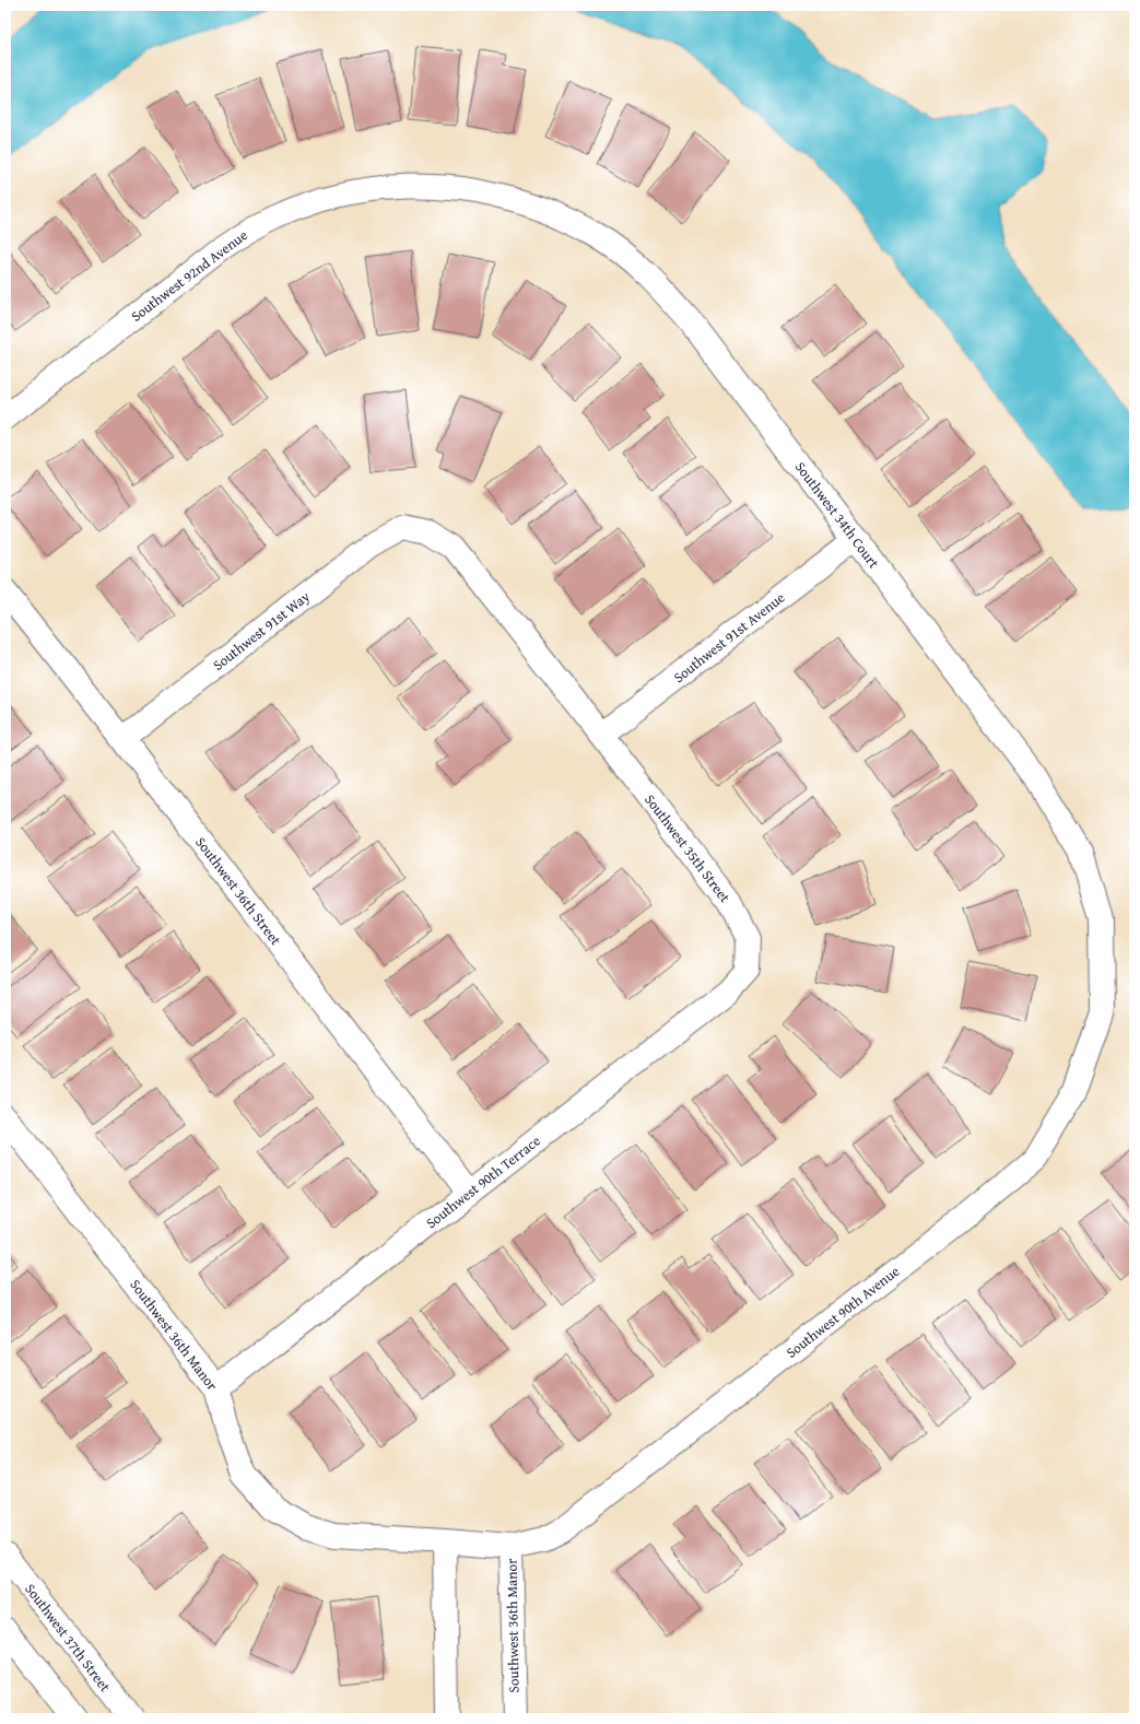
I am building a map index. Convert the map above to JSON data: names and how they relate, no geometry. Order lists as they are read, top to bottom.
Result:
{
  "streets": {
    "street": [
      "Southwest 92nd Avenue",
      "Southwest 34th Court",
      "Southwest 91st Way",
      "Southwest 91st Avenue",
      "Southwest 35th Street",
      "Southwest 36th Street",
      "Southwest 90th Terrace",
      "Southwest 90th Avenue",
      "Southwest 36th Manor",
      "Southwest 37th Street"
    ]
  },
  "crossings": [
    ["Southwest 92nd Avenue", "Southwest 34th Court"],
    ["Southwest 34th Court", "Southwest 91st Avenue"],
    ["Southwest 34th Court", "Southwest 90th Avenue"],
    ["Southwest 91st Way", "Southwest 35th Street"],
    ["Southwest 91st Way", "Southwest 36th Street"],
    ["Southwest 91st Avenue", "Southwest 35th Street"],
    ["Southwest 35th Street", "Southwest 90th Terrace"],
    ["Southwest 36th Street", "Southwest 90th Terrace"],
    ["Southwest 90th Terrace", "Southwest 36th Manor"],
    ["Southwest 90th Avenue", "Southwest 36th Manor"]
  ]
}
